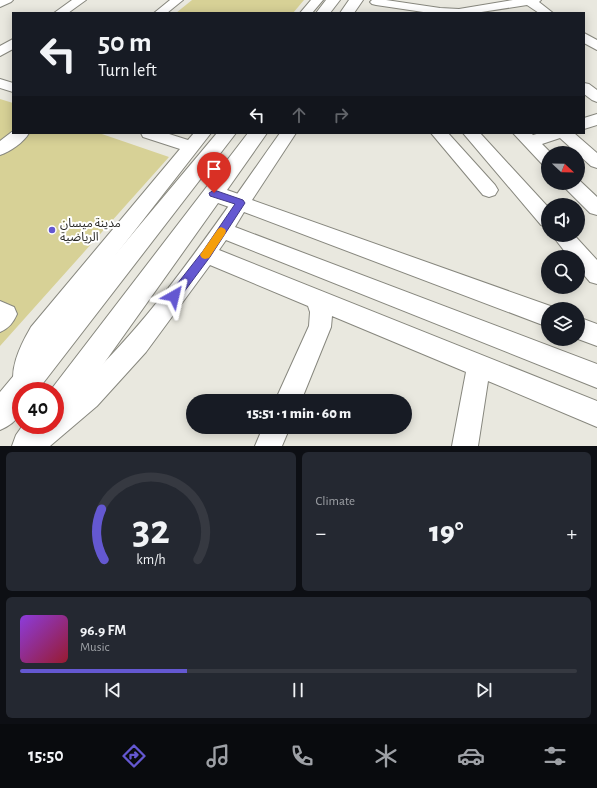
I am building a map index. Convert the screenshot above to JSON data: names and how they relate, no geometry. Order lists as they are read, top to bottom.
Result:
{
  "places": ["مدينة ميسان الرياضية"],
  "north": "right",
  "page": {
    "turn": ["50 m", "Turn left"],
    "limit": "40",
    "trip": "15:51 · 1 min · 60 m",
    "tile": "Climate",
    "heat": ["−", "19°", "+"],
    "song": ["96.9 FM", "Music"],
    "tabs": "15:50",
    "gauge": ["32", "km/h"]
  }
}
